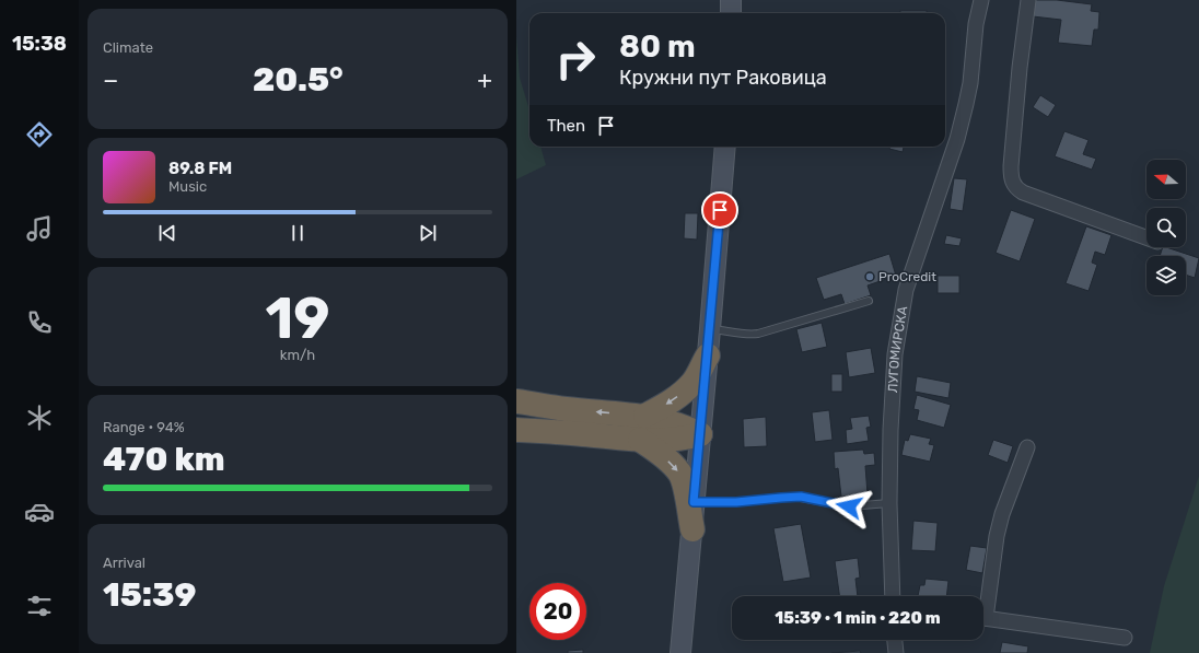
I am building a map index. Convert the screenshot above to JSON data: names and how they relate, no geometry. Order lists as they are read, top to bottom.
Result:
{
  "streets": {
    "street": ["ЛУГОМИРСКА"]
  },
  "places": ["ProCredit"],
  "north": "left",
  "page": {
    "tabs": "15:38",
    "tile": [
      "Climate",
      ["19", "km/h"],
      ["Range · 94%", "470 km"],
      ["Arrival", "15:39"]
    ],
    "turn": ["80 m", "Кружни пут Раковица"],
    "heat": ["−", "20.5°", "+"],
    "then": "Then",
    "song": ["89.8 FM", "Music"],
    "limit": "20",
    "trip": "15:39 · 1 min · 220 m"
  }
}
